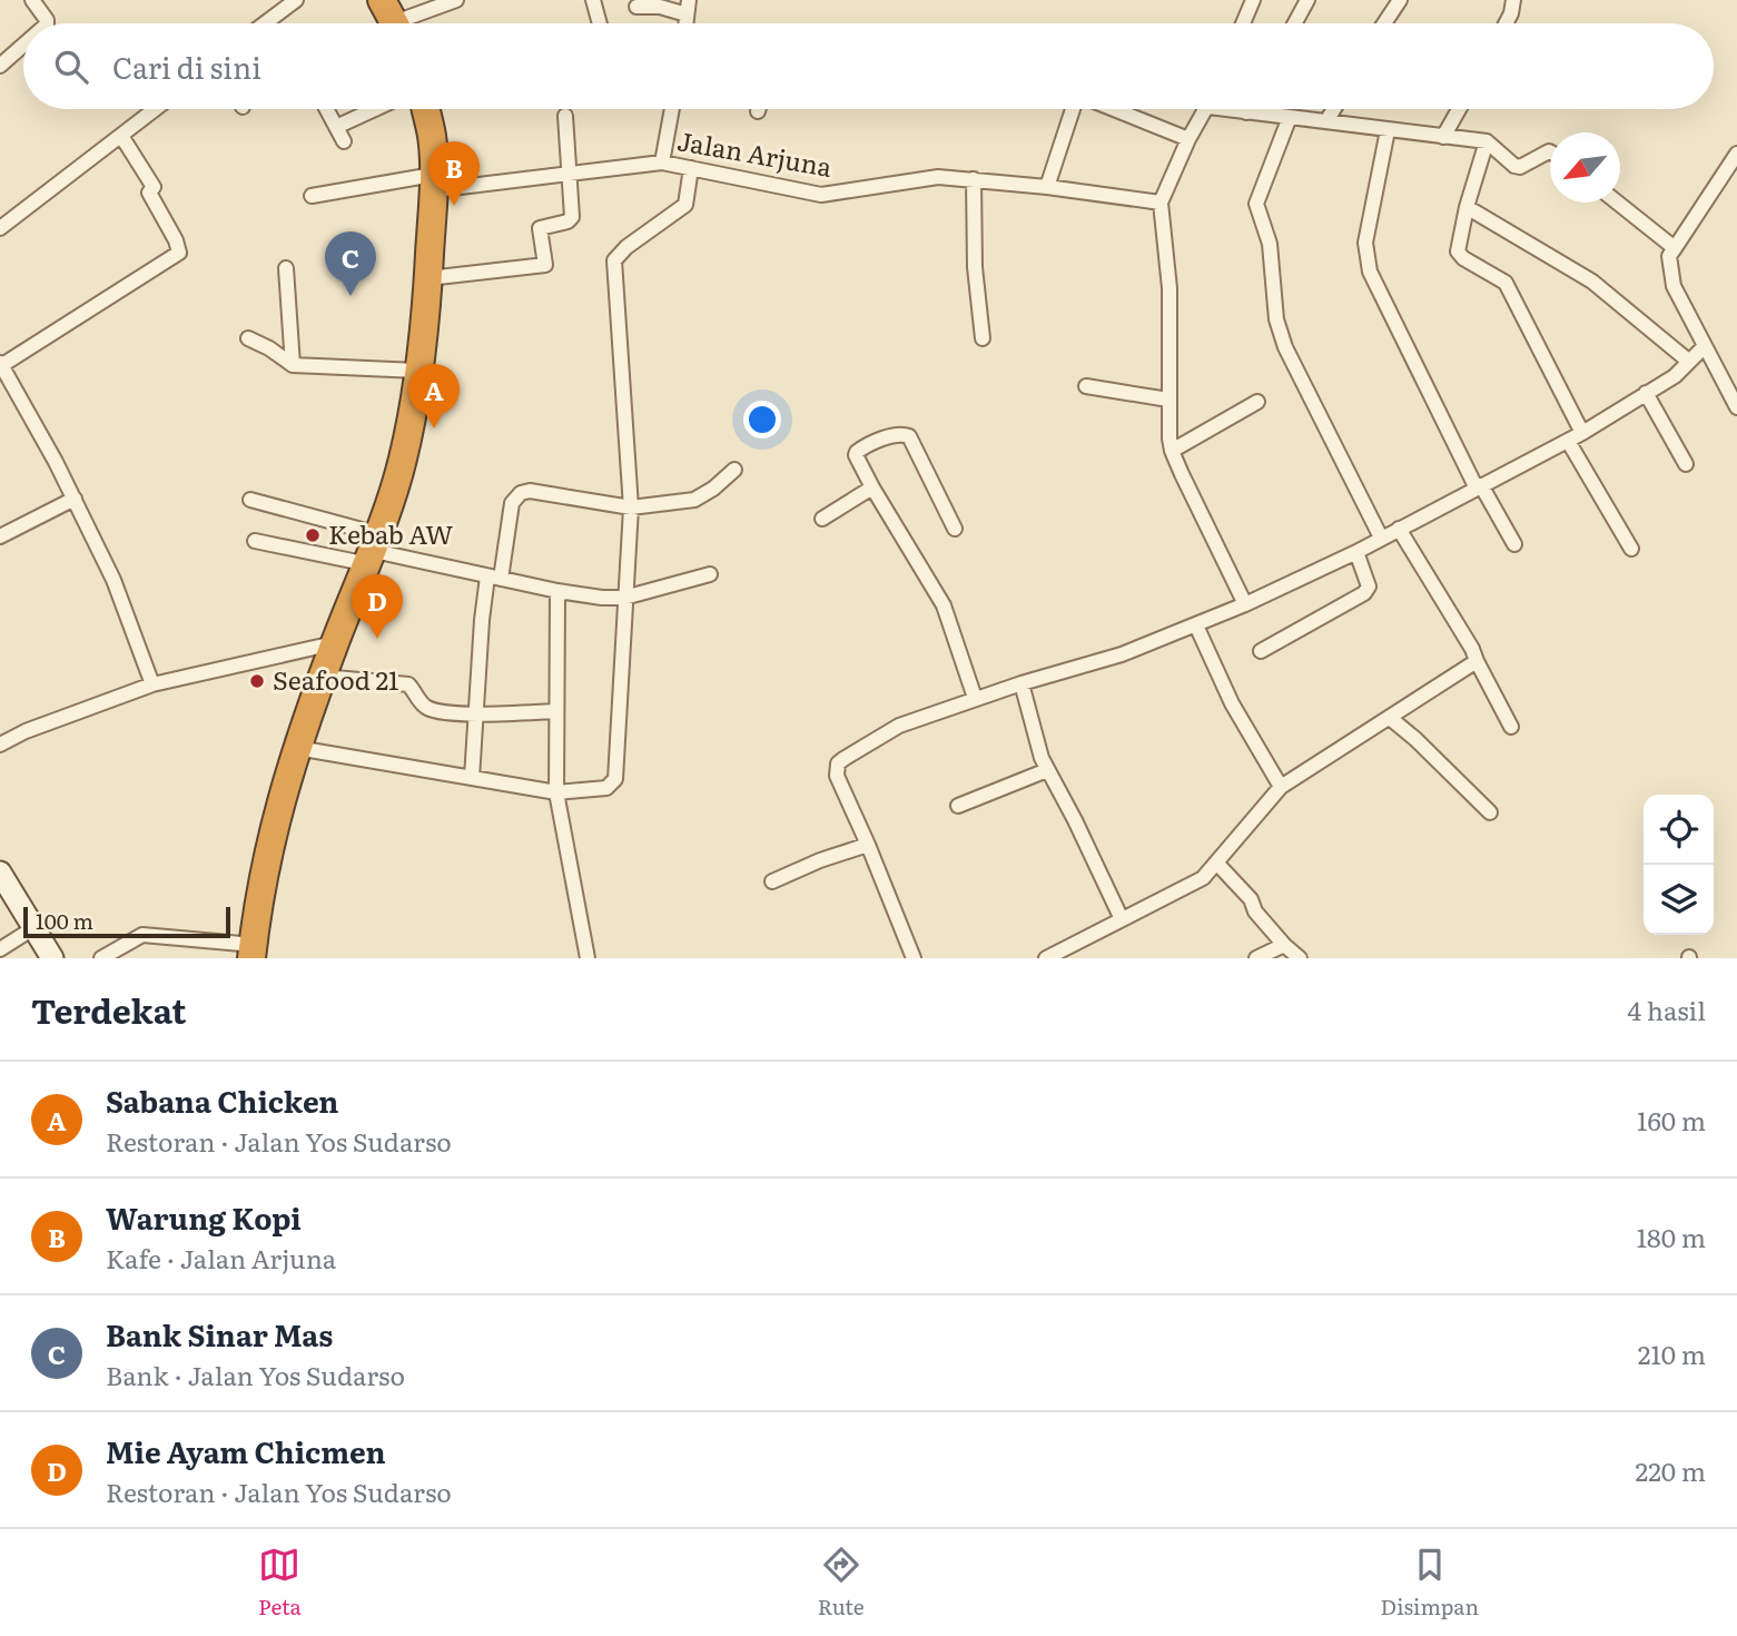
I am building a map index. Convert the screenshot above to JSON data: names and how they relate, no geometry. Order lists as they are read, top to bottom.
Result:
{
  "streets": {
    "street": ["Jalan Arjuna"]
  },
  "places": ["Kebab AW", "Seafood 21"],
  "scale_bar": "100 m",
  "north": "bottom left",
  "page": {
    "search": "Cari di sini",
    "pins": [
      "B",
      "C",
      "A",
      "D"
    ],
    "scale": "100 m",
    "heading": ["Terdekat", "4 hasil"],
    "list": [
      {
        "mark": "A",
        "name": "Sabana Chicken",
        "note": "Restoran · Jalan Yos Sudarso",
        "value": "160 m"
      },
      {
        "mark": "B",
        "name": "Warung Kopi",
        "note": "Kafe · Jalan Arjuna",
        "value": "180 m"
      },
      {
        "mark": "C",
        "name": "Bank Sinar Mas",
        "note": "Bank · Jalan Yos Sudarso",
        "value": "210 m"
      },
      {
        "mark": "D",
        "name": "Mie Ayam Chicmen",
        "note": "Restoran · Jalan Yos Sudarso",
        "value": "220 m"
      }
    ],
    "nav": ["Peta", "Rute", "Disimpan"]
  }
}
